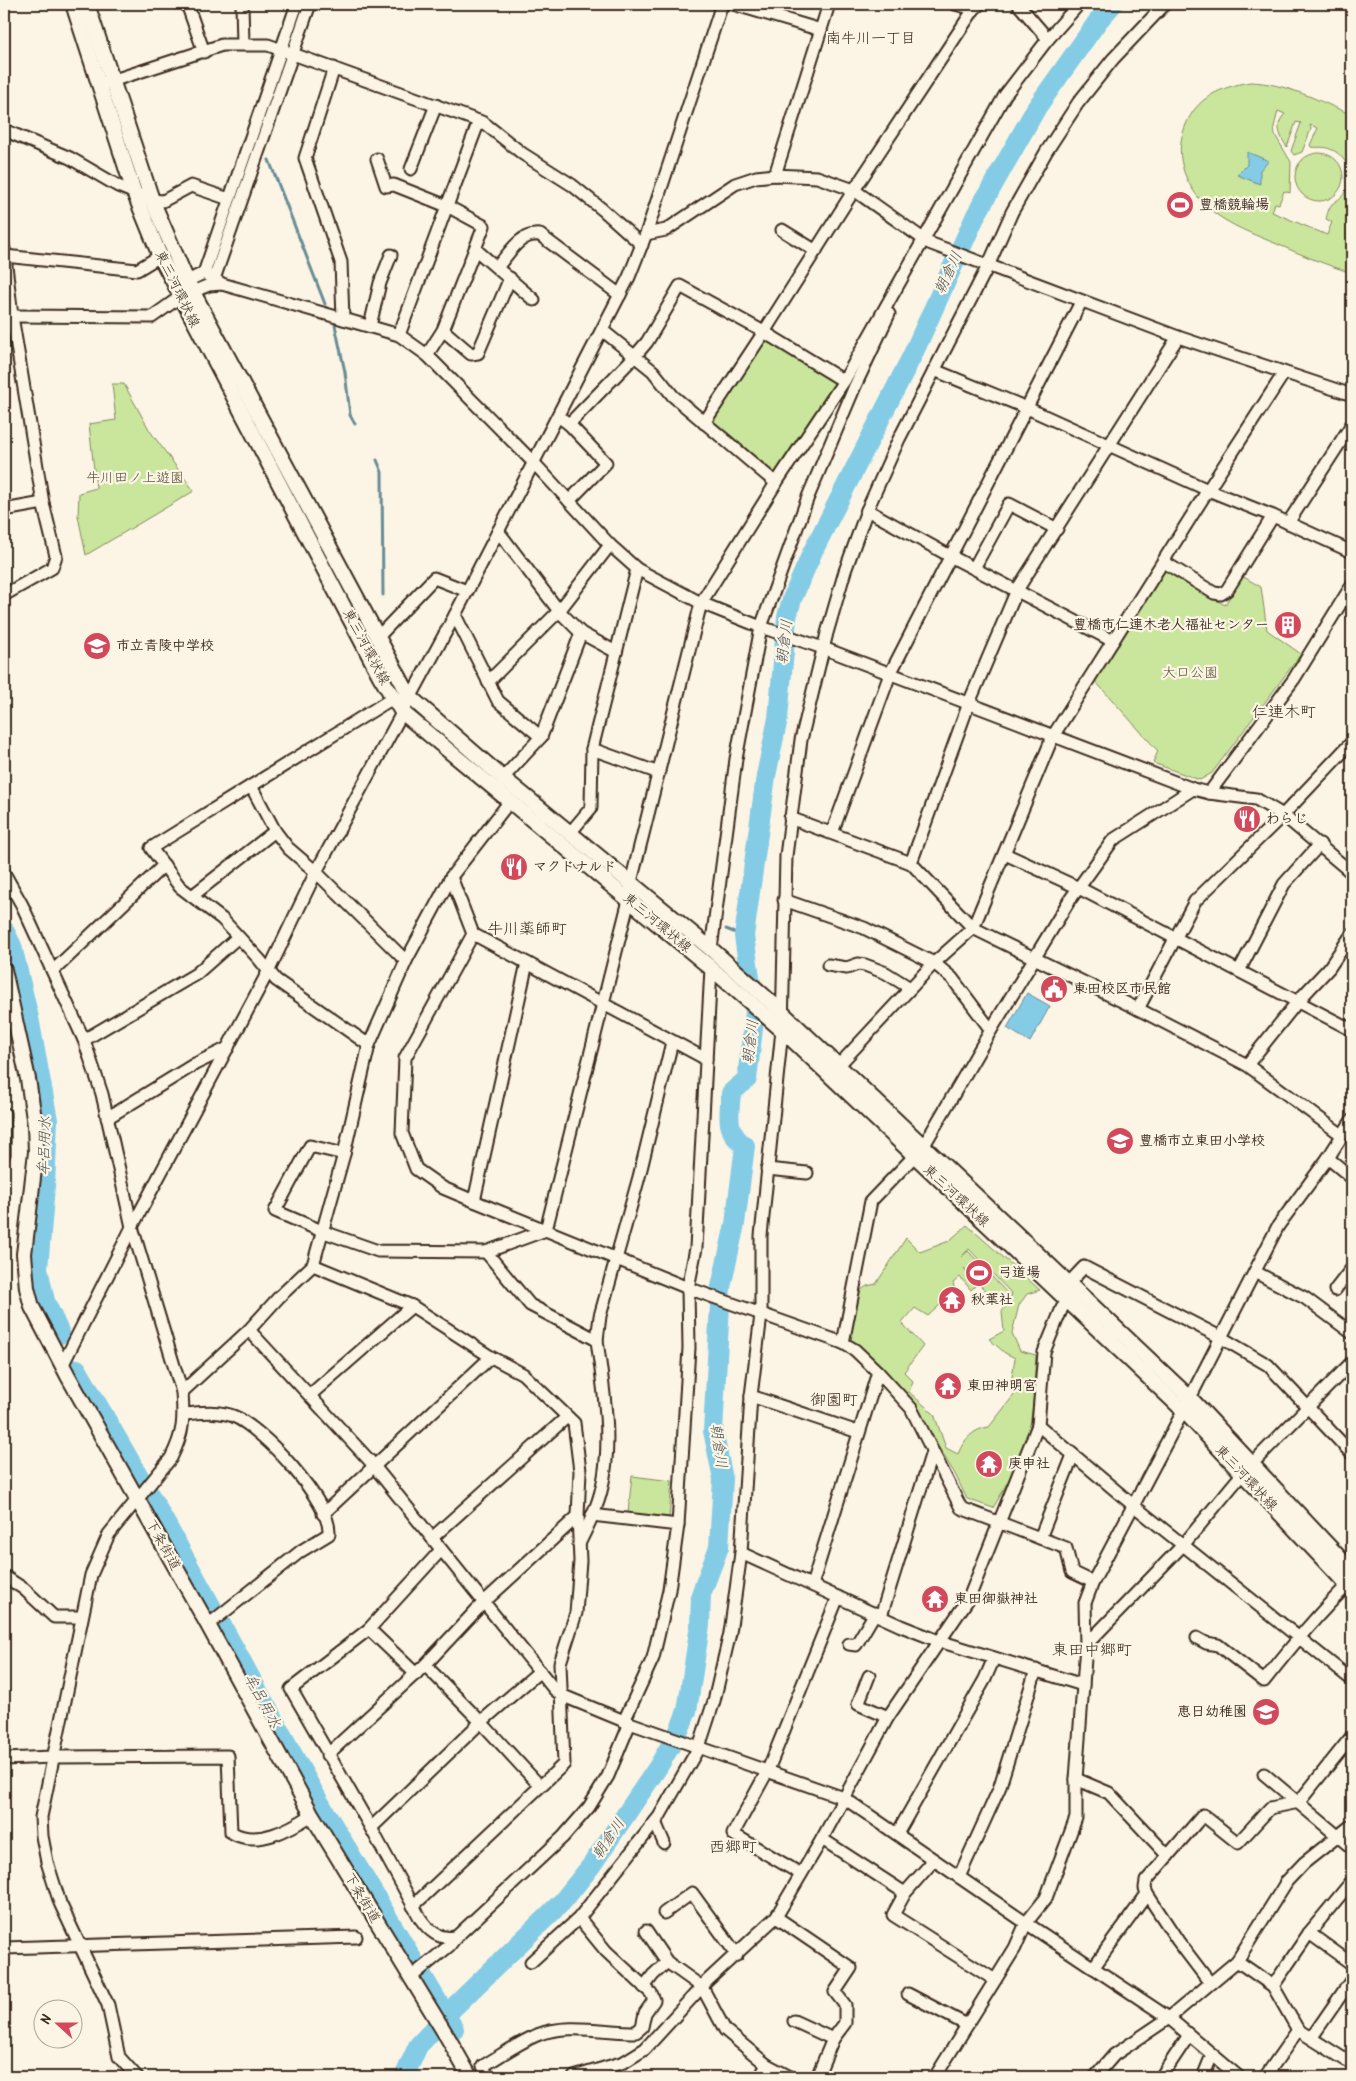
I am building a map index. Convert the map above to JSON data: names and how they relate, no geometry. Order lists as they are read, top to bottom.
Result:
{
  "streets": {
    "main road": ["東三河環状線", "下条街道"]
  },
  "districts": [
    "南牛川一丁目",
    "仁連木町",
    "牛川薬師町",
    "御園町",
    "東田中郷町",
    "西郷町"
  ],
  "water": ["朝倉川", "牟呂用水"],
  "parks": ["牛川田ノ上遊園", "大口公園"],
  "places": {
    "sports": ["豊橋競輪場", "弓道場"],
    "building": ["豊橋市仁連木老人福祉センター"],
    "school or university": ["市立青陵中学校", "豊橋市立東田小学校", "恵日幼稚園"],
    "restaurant": ["わらじ", "マクドナルド"],
    "public building": ["東田校区市民館"],
    "temple": [
      "秋葉社",
      "東田神明宮",
      "庚申社",
      "東田御嶽神社"
    ]
  },
  "north": "left"
}
